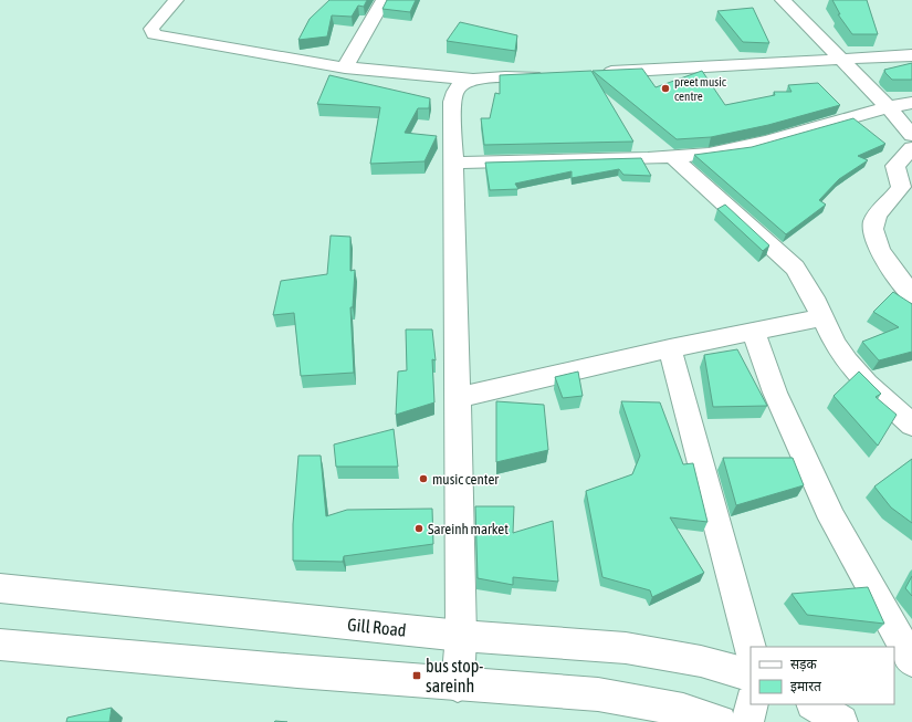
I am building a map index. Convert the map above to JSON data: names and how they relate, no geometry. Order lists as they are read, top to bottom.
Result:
{
  "streets": {
    "street": ["Gill Road"]
  },
  "places": {
    "other": ["preet music centre", "music center", "Sareinh market"],
    "transit": ["bus stop- sareinh"]
  },
  "legend": ["सड़क", "इमारत"]
}
